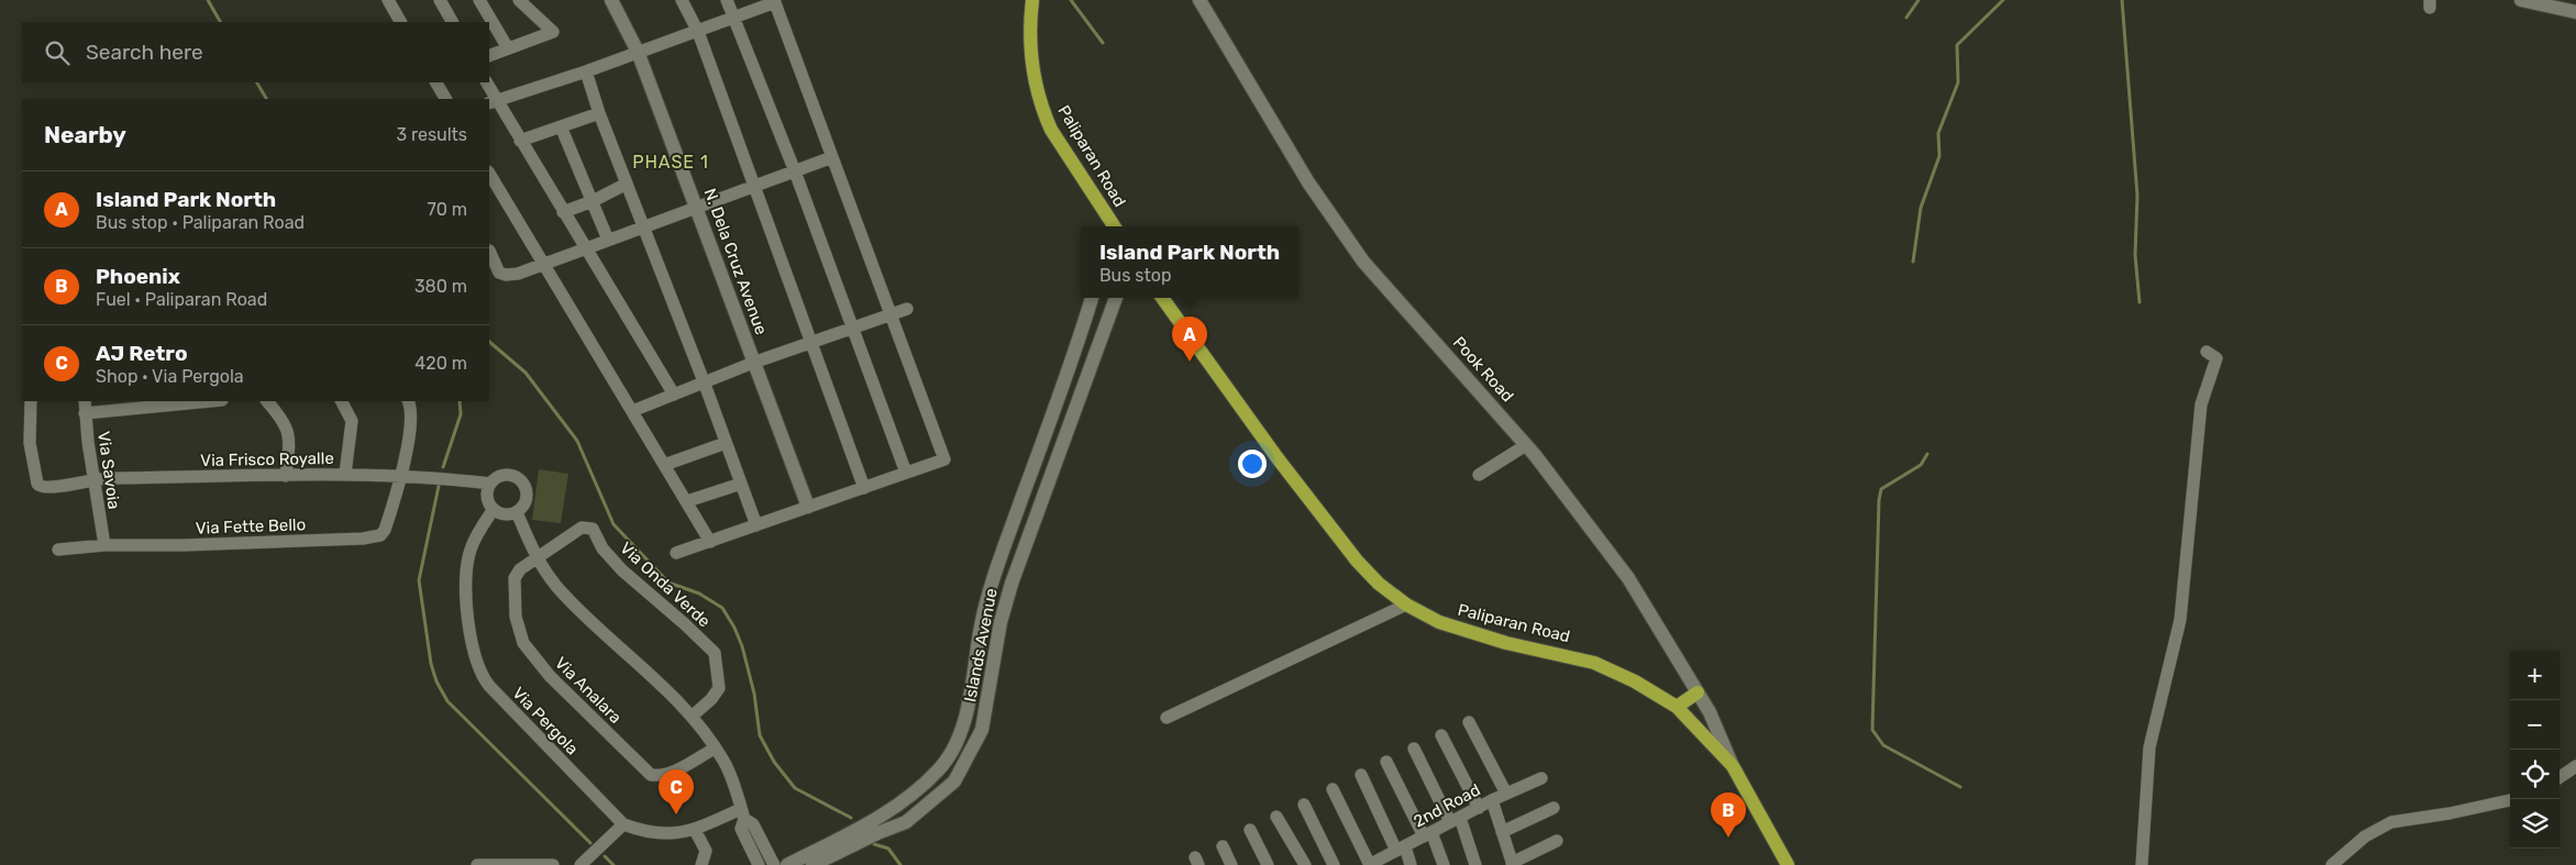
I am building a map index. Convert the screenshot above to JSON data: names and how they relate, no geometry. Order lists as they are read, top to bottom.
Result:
{
  "streets": {
    "main road": ["Paliparan Road"],
    "street": [
      "N. Dela Cruz Avenue",
      "Pook Road",
      "Via Frisco Royalle",
      "Via Savoia",
      "Via Fette Bello",
      "Via Onda Verde",
      "Islands Avenue",
      "Via Analara",
      "Via Pergola",
      "2nd Road"
    ]
  },
  "crossings": [
    ["Paliparan Road", "Pook Road"],
    ["Via Frisco Royalle", "Via Savoia"],
    ["Via Frisco Royalle", "Via Fette Bello"],
    ["Via Frisco Royalle", "Via Pergola"],
    ["Via Savoia", "Via Fette Bello"],
    ["Via Onda Verde", "Via Analara"]
  ],
  "districts": ["PHASE 1"],
  "page": {
    "search": "Search here",
    "heading": ["Nearby", "3 results"],
    "list": [
      {
        "mark": "A",
        "name": "Island Park North",
        "note": "Bus stop · Paliparan Road",
        "value": "70 m"
      },
      {
        "mark": "B",
        "name": "Phoenix",
        "note": "Fuel · Paliparan Road",
        "value": "380 m"
      },
      {
        "mark": "C",
        "name": "AJ Retro",
        "note": "Shop · Via Pergola",
        "value": "420 m"
      }
    ],
    "popup": ["Island Park North", "Bus stop"],
    "pins": ["A", "C", "B"],
    "map_buttons": ["+", "−"]
  }
}
